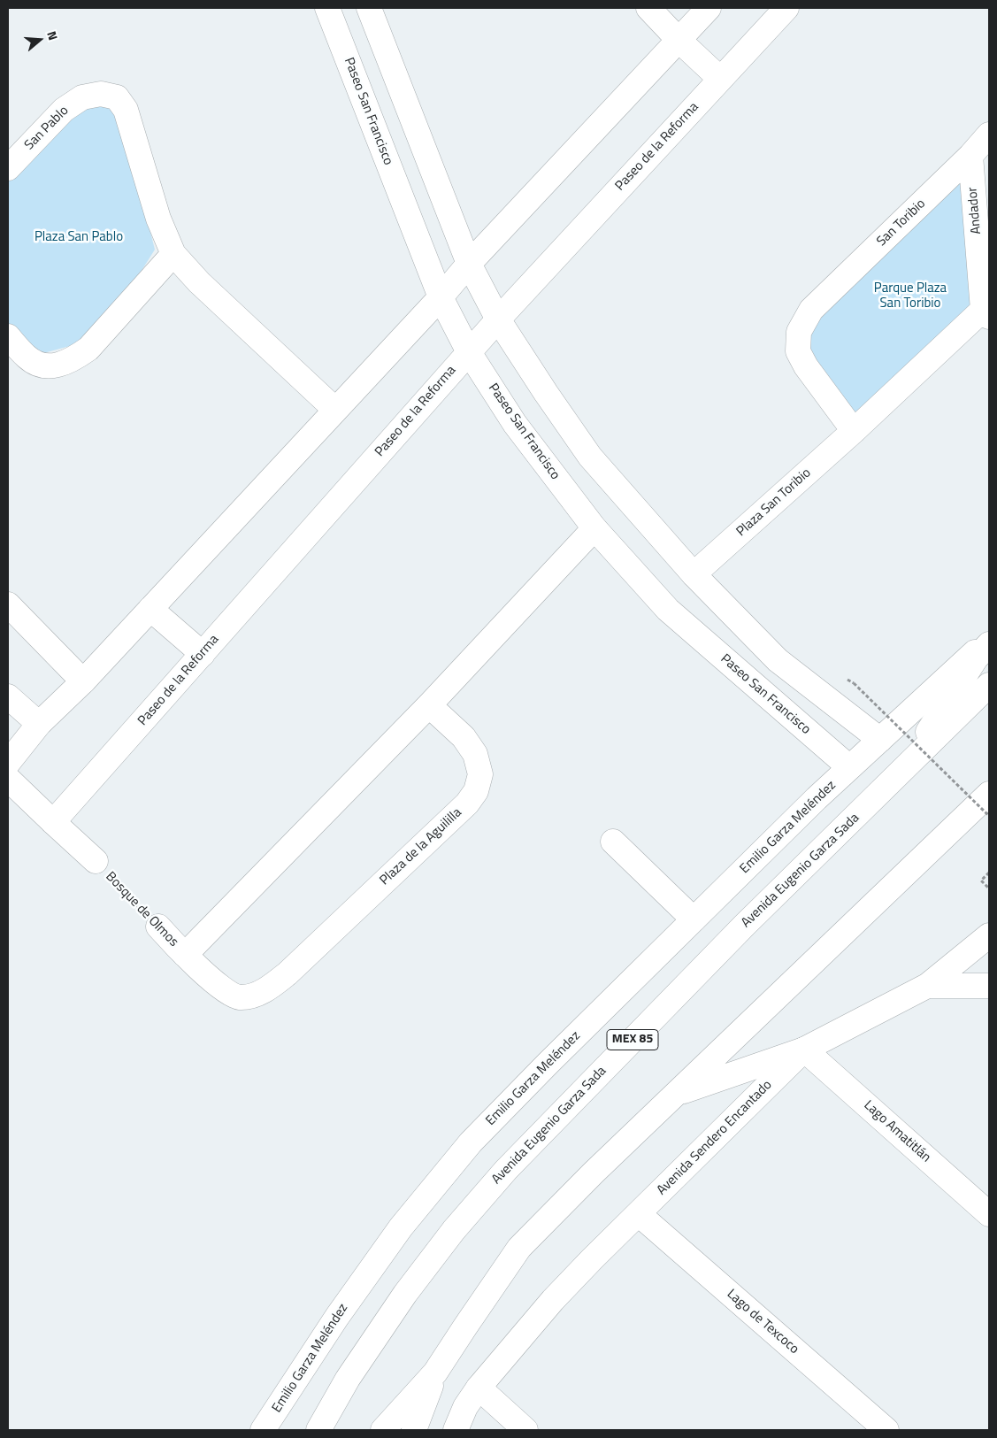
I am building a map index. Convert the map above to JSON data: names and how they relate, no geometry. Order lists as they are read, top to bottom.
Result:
{
  "streets": {
    "main road": [
      "Paseo San Francisco",
      "San Pablo",
      "Paseo de la Reforma",
      "Andador",
      "San Toribio",
      "Plaza San Toribio",
      "Emilio Garza Meléndez",
      "Plaza de la Aguililla",
      "Avenida Eugenio Garza Sada",
      "Bosque de Olmos",
      "MEX 85",
      "Lago Amatitlán",
      "Avenida Sendero Encantado",
      "Lago de Texcoco"
    ]
  },
  "crossings": [
    ["Paseo San Francisco", "Paseo de la Reforma"],
    ["Paseo San Francisco", "Emilio Garza Meléndez"],
    ["Paseo de la Reforma", "Bosque de Olmos"],
    ["Andador", "San Toribio"],
    ["Andador", "Plaza San Toribio"],
    ["San Toribio", "Plaza San Toribio"],
    ["Plaza de la Aguililla", "Bosque de Olmos"],
    ["Lago Amatitlán", "Avenida Sendero Encantado"],
    ["Avenida Sendero Encantado", "Lago de Texcoco"]
  ],
  "parks": ["Plaza San Pablo", "Parque Plaza San Toribio"],
  "north": "right"
}
